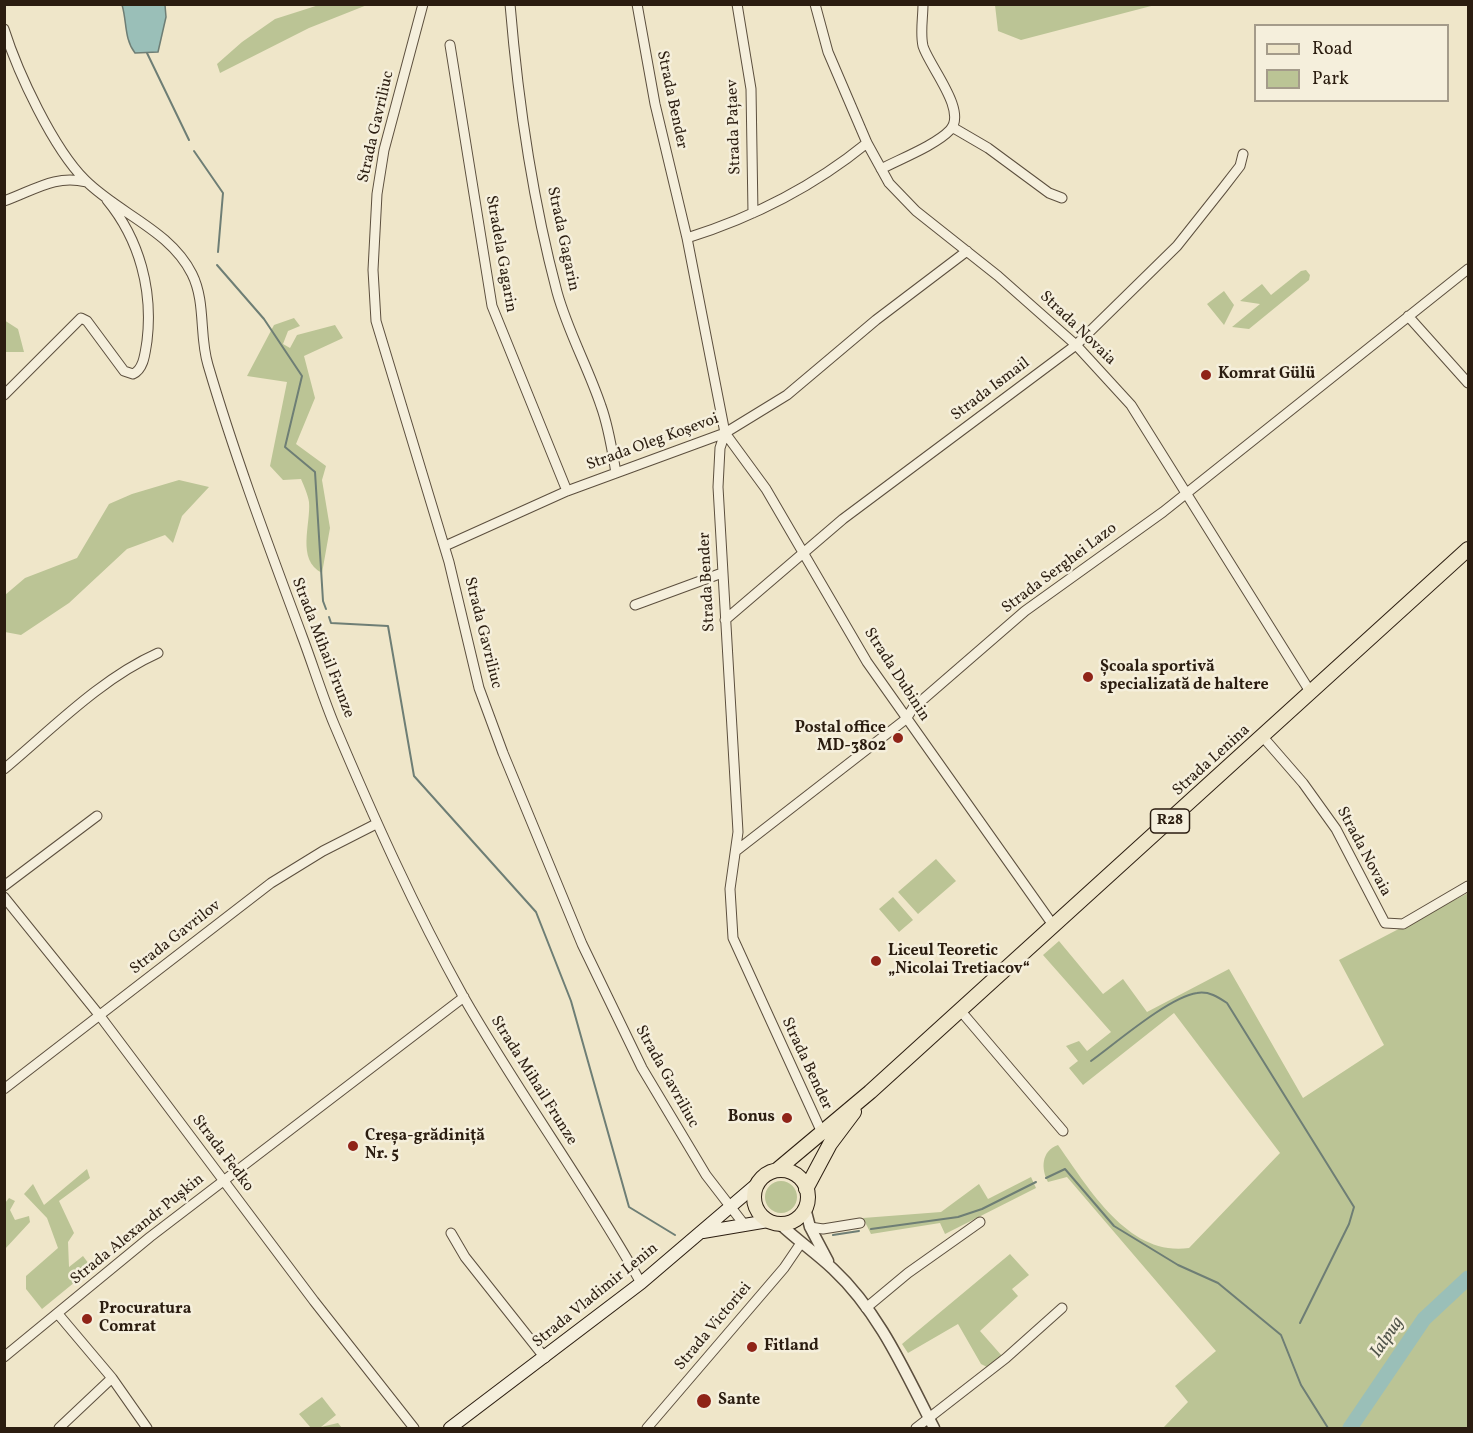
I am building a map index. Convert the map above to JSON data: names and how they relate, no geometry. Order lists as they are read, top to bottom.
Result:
{
  "streets": {
    "main road": ["Strada Lenina", "R28", "Strada Vladimir Lenin"],
    "street": [
      "Strada Bender",
      "Strada Gavriliuc",
      "Strada Pațaev",
      "Strada Gagarin",
      "Stradela Gagarin",
      "Strada Novaia",
      "Strada Ismail",
      "Strada Oleg Koşevoi",
      "Strada Serghei Lazo",
      "Strada Mihail Frunze",
      "Strada Dubinin",
      "Strada Gavrilov",
      "Strada Fedko",
      "Strada Alexandr Pușkin",
      "Strada Victoriei"
    ]
  },
  "crossings": [
    ["Strada Bender", "Strada Ismail"],
    ["Strada Bender", "Strada Oleg Koşevoi"],
    ["Strada Bender", "Strada Serghei Lazo"],
    ["Strada Bender", "Strada Dubinin"],
    ["Strada Bender", "R28"],
    ["Strada Gavriliuc", "Strada Oleg Koşevoi"],
    ["Strada Gavriliuc", "Strada Vladimir Lenin"],
    ["Strada Gagarin", "Strada Oleg Koşevoi"],
    ["Stradela Gagarin", "Strada Oleg Koşevoi"],
    ["Strada Novaia", "Strada Ismail"],
    ["Strada Novaia", "Strada Oleg Koşevoi"],
    ["Strada Novaia", "Strada Serghei Lazo"],
    ["Strada Novaia", "Strada Lenina"],
    ["Strada Ismail", "Strada Dubinin"],
    ["Strada Oleg Koşevoi", "Strada Dubinin"],
    ["Strada Serghei Lazo", "Strada Dubinin"],
    ["Strada Mihail Frunze", "Strada Gavrilov"],
    ["Strada Mihail Frunze", "Strada Alexandr Pușkin"],
    ["Strada Mihail Frunze", "Strada Vladimir Lenin"],
    ["Strada Dubinin", "Strada Lenina"],
    ["Strada Lenina", "R28"],
    ["R28", "Strada Vladimir Lenin"],
    ["Strada Gavrilov", "Strada Fedko"],
    ["Strada Fedko", "Strada Alexandr Pușkin"]
  ],
  "water": ["Ialpug"],
  "places": [
    "Komrat Gülü",
    "Școala sportivă specializată de haltere",
    "Postal office MD-3802",
    "Liceul Teoretic „Nicolai Tretiacov“",
    "Bonus",
    "Creșa-grădiniță Nr. 5",
    "Procuratura Comrat",
    "Fitland",
    "Sante"
  ],
  "legend": ["Road", "Park"]
}
